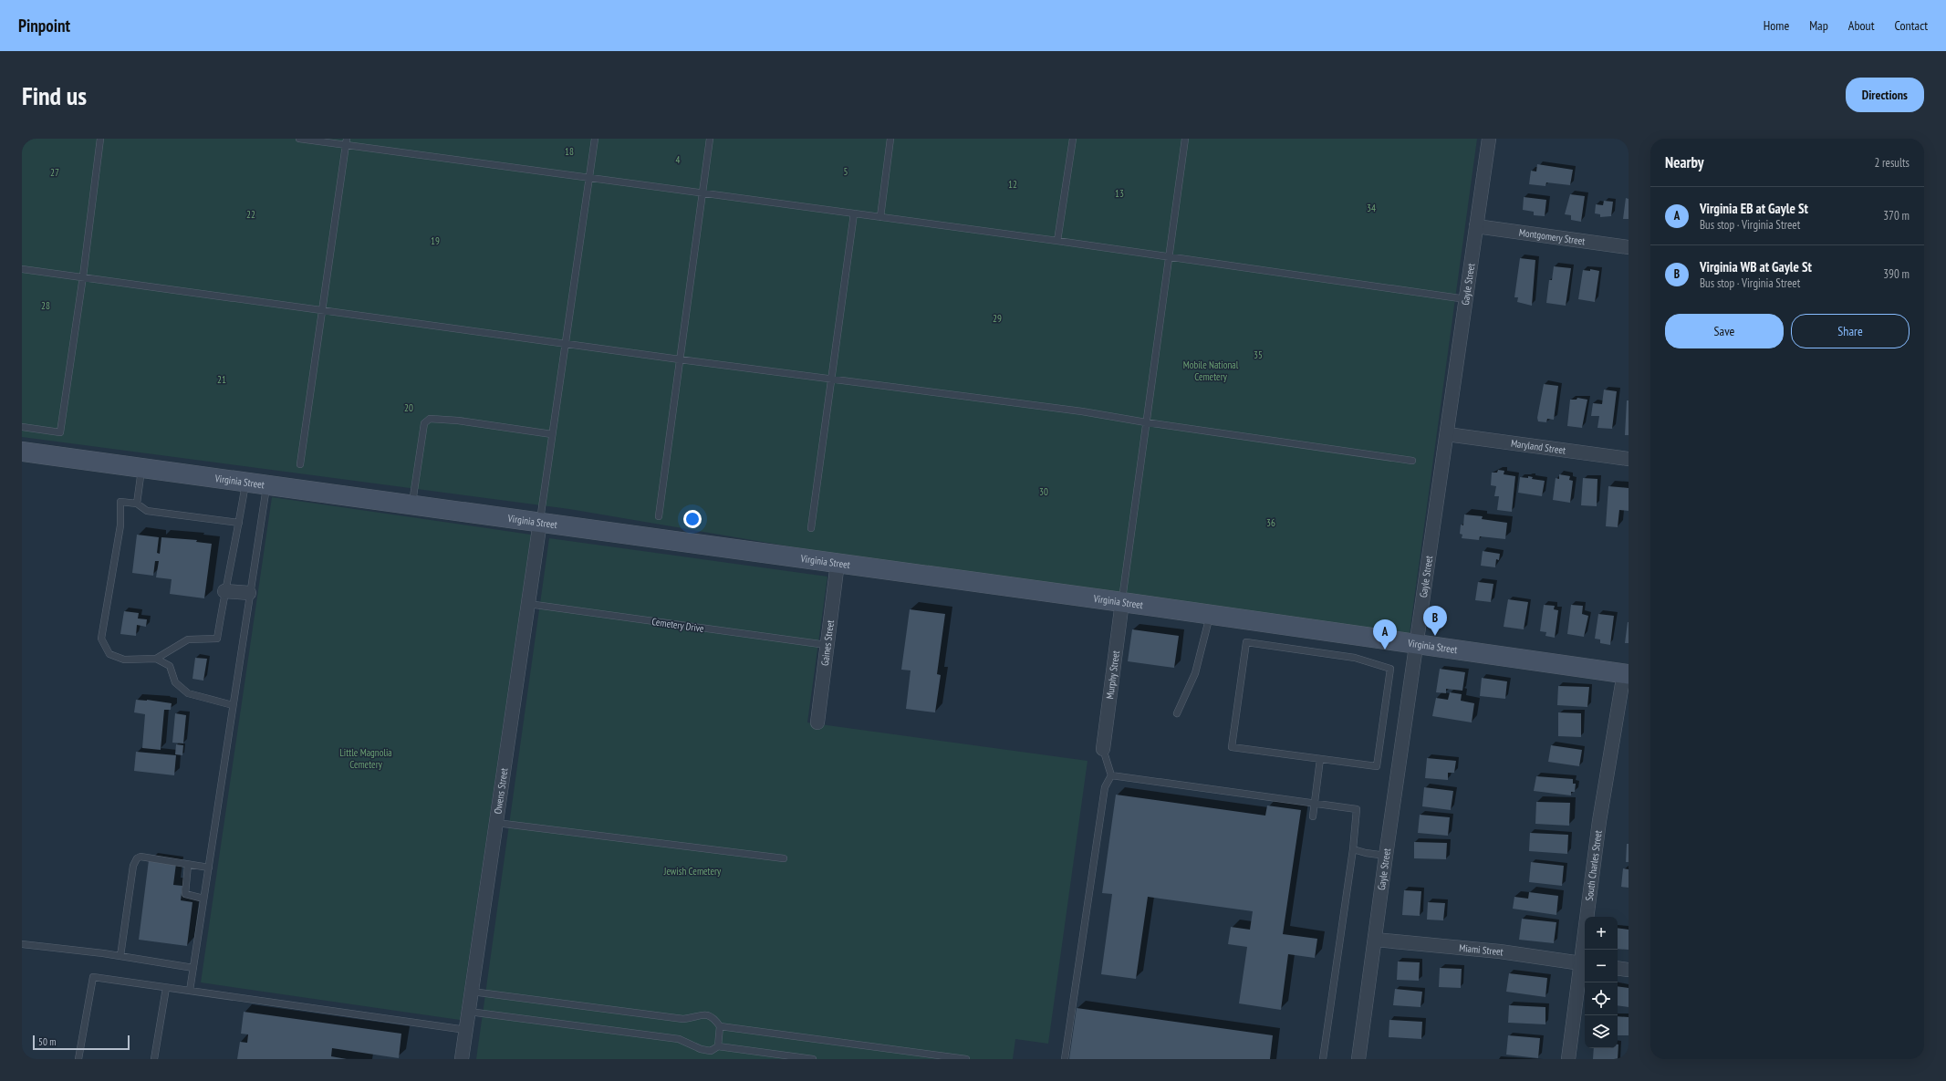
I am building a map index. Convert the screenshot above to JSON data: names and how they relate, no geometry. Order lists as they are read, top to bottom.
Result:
{
  "streets": {
    "street": [
      "Montgomery Street",
      "Gayle Street",
      "Maryland Street",
      "Virginia Street",
      "Gaines Street",
      "Murphy Street",
      "Owens Street",
      "South Charles Street",
      "Miami Street"
    ],
    "lane": ["Cemetery Drive"]
  },
  "crossings": [
    ["Montgomery Street", "Gayle Street"],
    ["Gayle Street", "Maryland Street"],
    ["Gayle Street", "Virginia Street"],
    ["Gayle Street", "Miami Street"],
    ["Virginia Street", "Gaines Street"],
    ["Virginia Street", "Murphy Street"],
    ["Virginia Street", "Owens Street"],
    ["Virginia Street", "South Charles Street"],
    ["Cemetery Drive", "Gaines Street"],
    ["Cemetery Drive", "Owens Street"],
    ["South Charles Street", "Miami Street"]
  ],
  "parks": [
    "18",
    "4",
    "5",
    "27",
    "12",
    "13",
    "34",
    "22",
    "19",
    "28",
    "29",
    "35",
    "Mobile National Cemetery",
    "21",
    "20",
    "30",
    "36",
    "Little Magnolia Cemetery",
    "Jewish Cemetery"
  ],
  "scale_bar": "50 m",
  "page": {
    "header": "Pinpoint",
    "nav": [
      "Home",
      "Map",
      "About",
      "Contact"
    ],
    "buttons": [
      "Directions",
      ["Save", "Share"]
    ],
    "title": "Find us",
    "heading": ["Nearby", "2 results"],
    "list": [
      {
        "mark": "A",
        "name": "Virginia EB at Gayle St",
        "note": "Bus stop · Virginia Street",
        "value": "370 m"
      },
      {
        "mark": "B",
        "name": "Virginia WB at Gayle St",
        "note": "Bus stop · Virginia Street",
        "value": "390 m"
      }
    ],
    "pins": ["B", "A"],
    "map_buttons": ["+", "−"],
    "scale": "50 m"
  }
}
